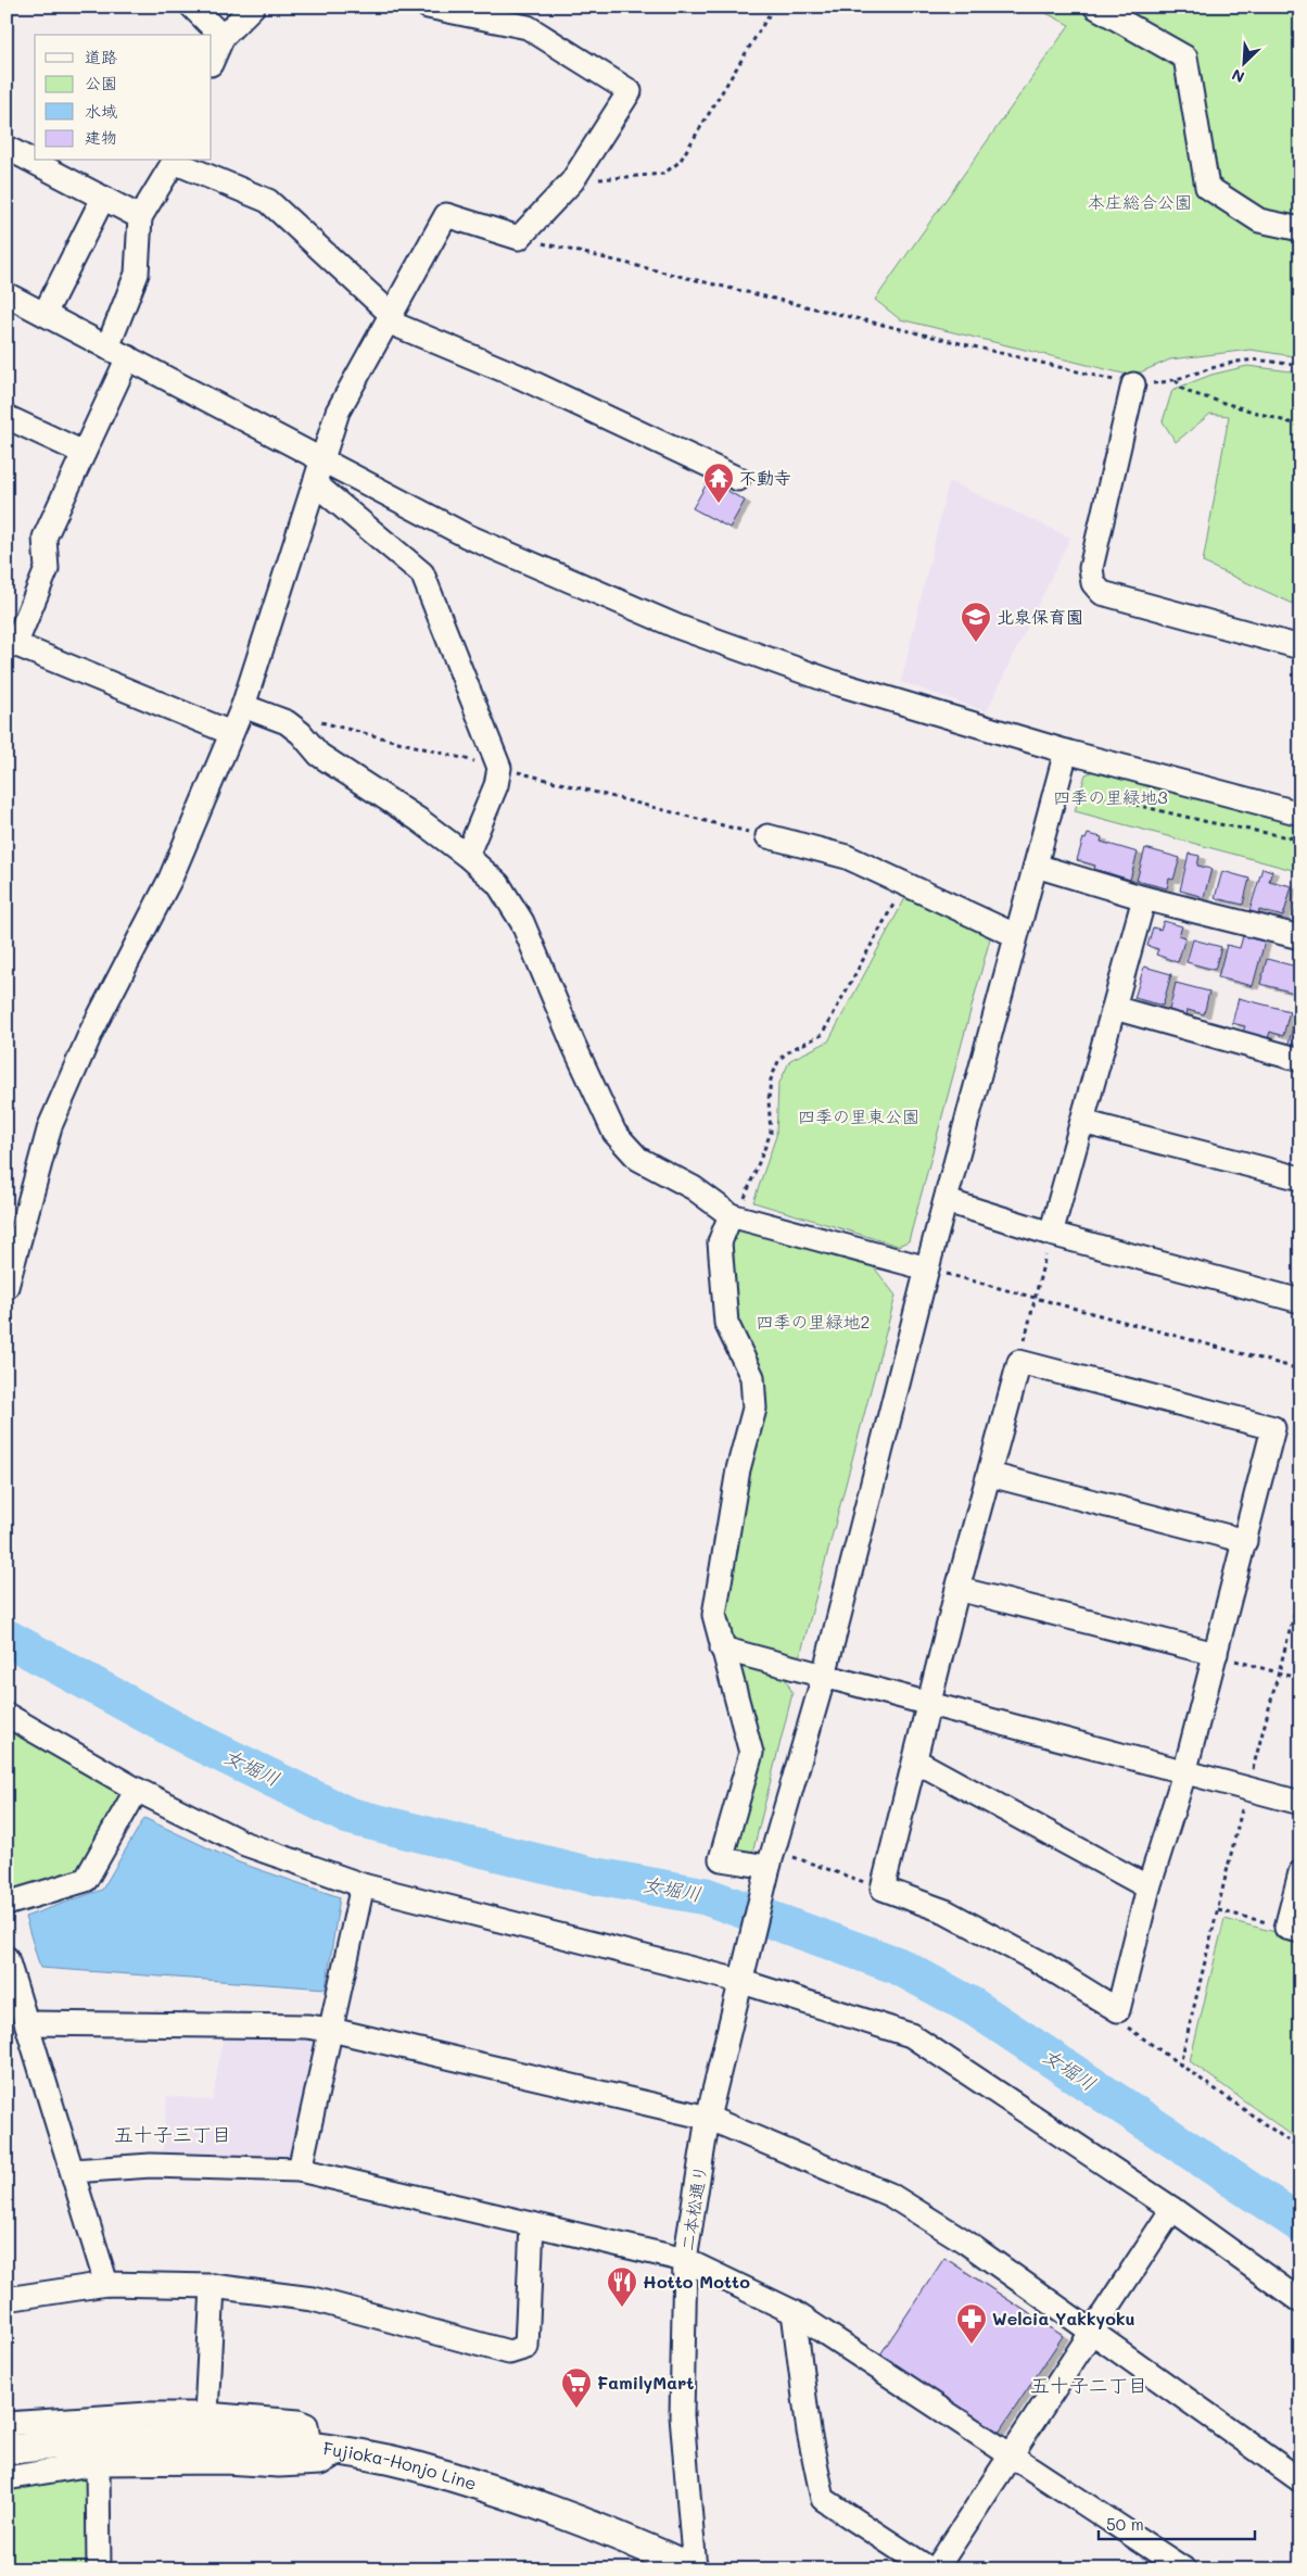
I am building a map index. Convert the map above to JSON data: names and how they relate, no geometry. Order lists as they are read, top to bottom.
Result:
{
  "streets": {
    "main road": ["Fujioka-Honjo Line"],
    "street": ["二本松通り"]
  },
  "crossings": [
    ["二本松通り", "Fujioka-Honjo Line"]
  ],
  "districts": ["五十子三丁目", "五十子二丁目"],
  "water": ["女堀川"],
  "parks": [
    "本庄総合公園",
    "四季の里緑地3",
    "四季の里東公園",
    "四季の里緑地2"
  ],
  "places": {
    "temple": ["不動寺"],
    "school or university": ["北泉保育園"],
    "restaurant": ["Hotto Motto"],
    "pharmacy": ["Welcia Yakkyoku"],
    "supermarket": ["FamilyMart"]
  },
  "legend": [
    "道路",
    "公園",
    "水域",
    "建物"
  ],
  "scale_bar": "50 m",
  "north": "bottom left"
}
